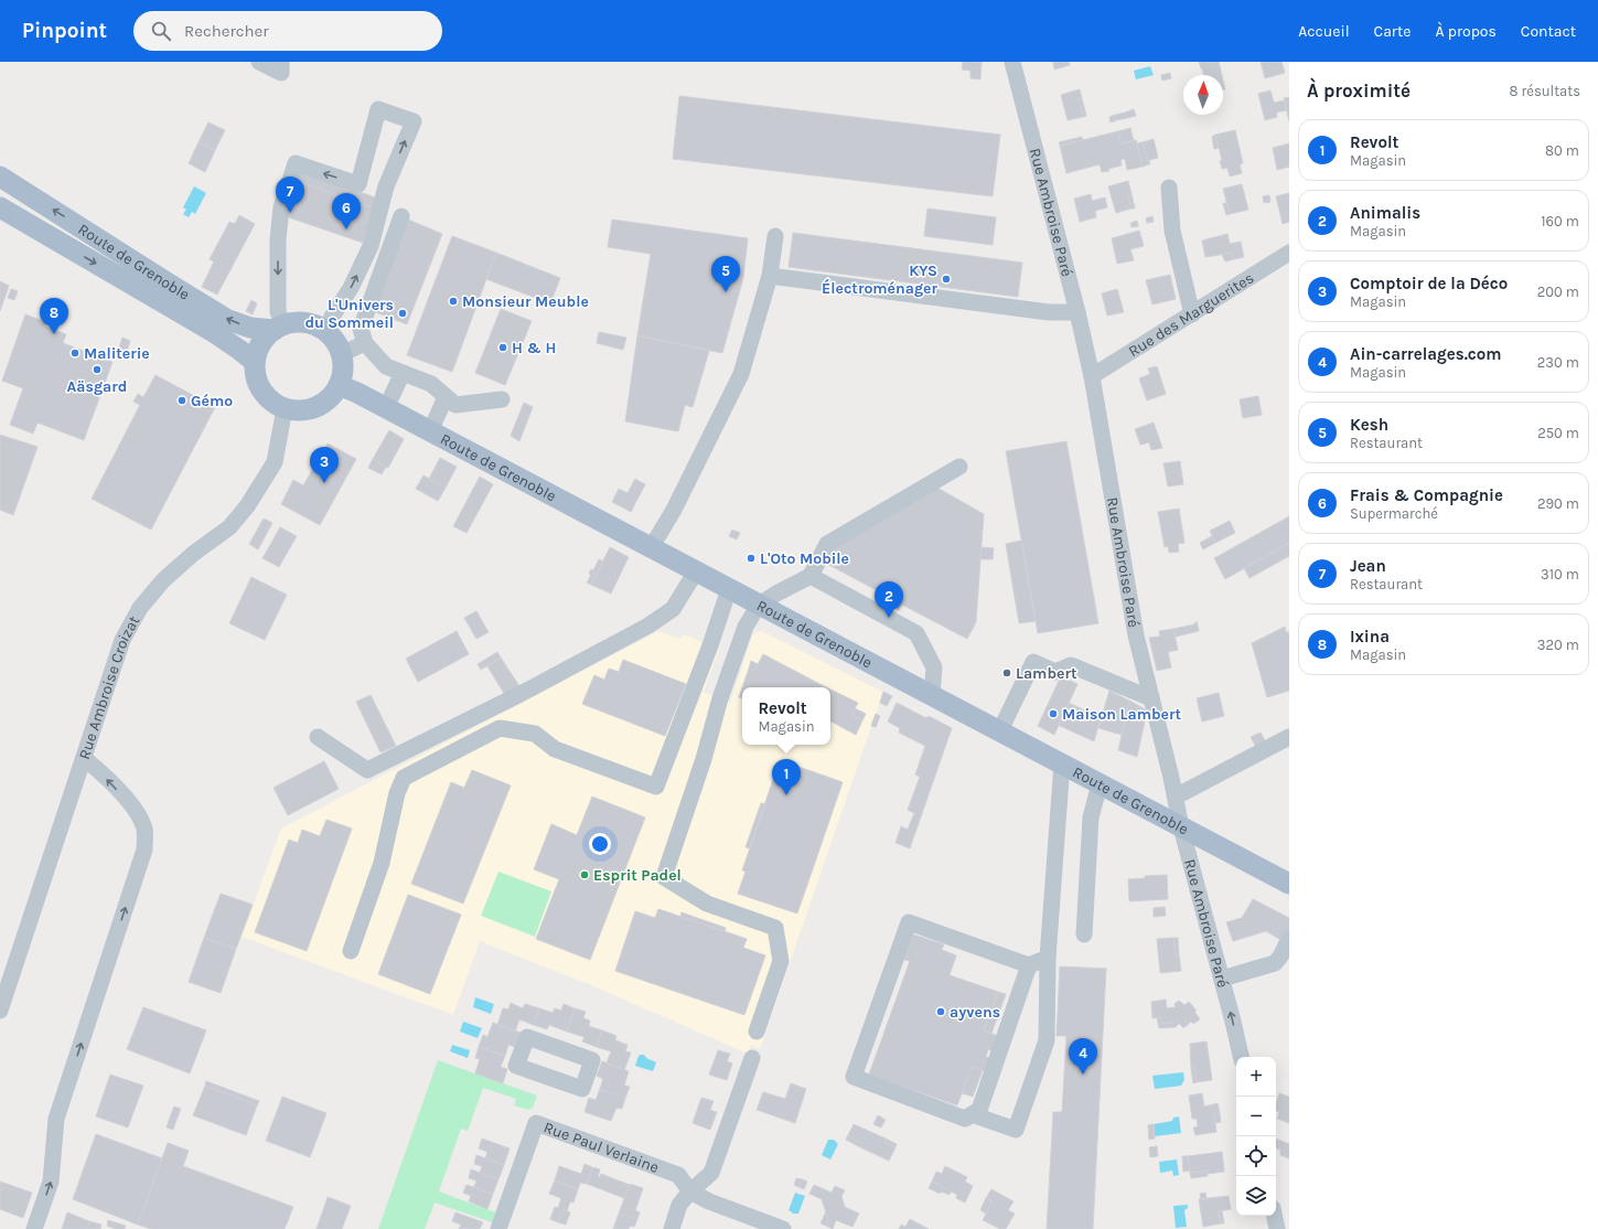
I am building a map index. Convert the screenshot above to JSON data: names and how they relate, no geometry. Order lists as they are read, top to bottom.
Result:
{
  "streets": {
    "main road": ["Route de Grenoble"],
    "street": [
      "Rue Ambroise Paré",
      "Rue des Marguerites",
      "Rue Ambroise Croizat",
      "Rue Paul Verlaine"
    ]
  },
  "crossings": [
    ["Rue Ambroise Paré", "Route de Grenoble"],
    ["Rue Ambroise Paré", "Rue des Marguerites"],
    ["Route de Grenoble", "Rue Ambroise Croizat"]
  ],
  "places": [
    "KYS Électroménager",
    "Monsieur Meuble",
    "L'Univers du Sommeil",
    "H & H",
    "Maliterie",
    "Aäsgard",
    "Gémo",
    "L'Oto Mobile",
    "Lambert",
    "Maison Lambert",
    "Esprit Padel",
    "ayvens"
  ],
  "north": "top",
  "page": {
    "header": "Pinpoint",
    "search": "Rechercher",
    "nav": [
      "Accueil",
      "Carte",
      "À propos",
      "Contact"
    ],
    "heading": ["À proximité", "8 résultats"],
    "list": [
      {
        "mark": "1",
        "name": "Revolt",
        "note": "Magasin",
        "value": "80 m"
      },
      {
        "mark": "2",
        "name": "Animalis",
        "note": "Magasin",
        "value": "160 m"
      },
      {
        "mark": "3",
        "name": "Comptoir de la Déco",
        "note": "Magasin",
        "value": "200 m"
      },
      {
        "mark": "4",
        "name": "Ain-carrelages.com",
        "note": "Magasin",
        "value": "230 m"
      },
      {
        "mark": "5",
        "name": "Kesh",
        "note": "Restaurant",
        "value": "250 m"
      },
      {
        "mark": "6",
        "name": "Frais & Compagnie",
        "note": "Supermarché",
        "value": "290 m"
      },
      {
        "mark": "7",
        "name": "Jean",
        "note": "Restaurant",
        "value": "310 m"
      },
      {
        "mark": "8",
        "name": "Ixina",
        "note": "Magasin",
        "value": "320 m"
      }
    ],
    "pins": [
      "7",
      "6",
      "5",
      "8",
      "3",
      "2",
      "1",
      "4"
    ],
    "popup": ["Revolt", "Magasin"],
    "map_buttons": ["+", "−"]
  }
}
